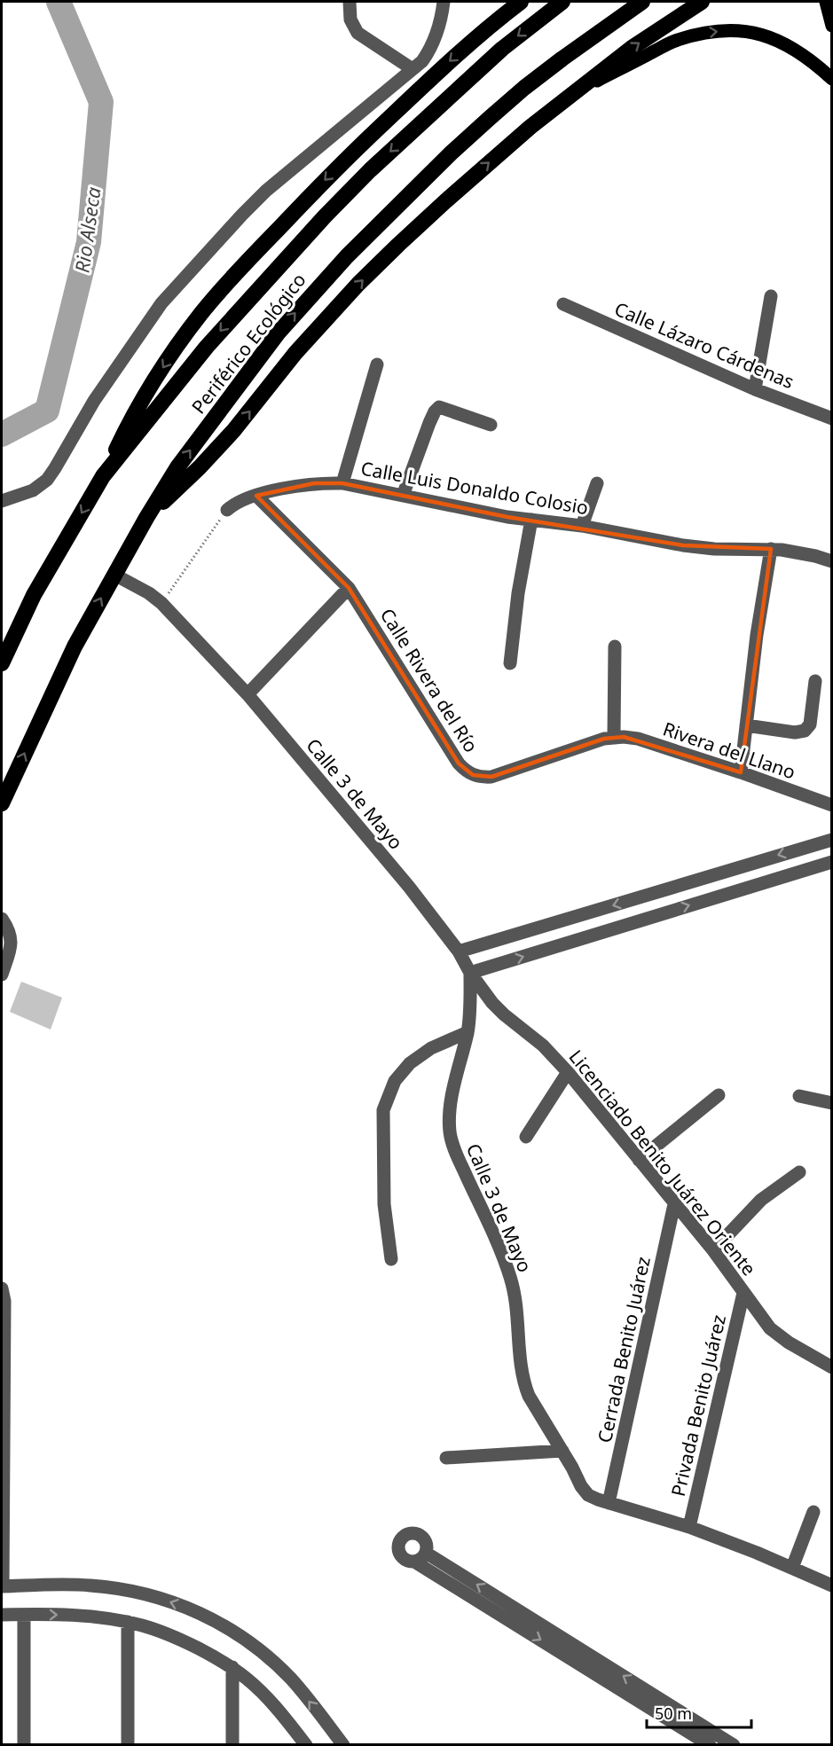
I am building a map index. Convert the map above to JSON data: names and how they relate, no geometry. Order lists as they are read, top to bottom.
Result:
{
  "streets": {
    "highway": ["Periférico Ecológico"],
    "street": [
      "Calle Lázaro Cárdenas",
      "Calle Luis Donaldo Colosio",
      "Calle Rivera del Río",
      "Rivera del Llano",
      "Calle 3 de Mayo",
      "Licenciado Benito Juárez Oriente",
      "Cerrada Benito Juárez",
      "Privada Benito Juárez"
    ]
  },
  "crossings": [
    ["Periférico Ecológico", "Calle 3 de Mayo"],
    ["Calle Luis Donaldo Colosio", "Calle Rivera del Río"],
    ["Calle Rivera del Río", "Rivera del Llano"],
    ["Calle 3 de Mayo", "Licenciado Benito Juárez Oriente"],
    ["Calle 3 de Mayo", "Cerrada Benito Juárez"],
    ["Calle 3 de Mayo", "Privada Benito Juárez"],
    ["Licenciado Benito Juárez Oriente", "Cerrada Benito Juárez"],
    ["Licenciado Benito Juárez Oriente", "Privada Benito Juárez"]
  ],
  "water": ["Rio Alseca"],
  "scale_bar": "50 m"
}
